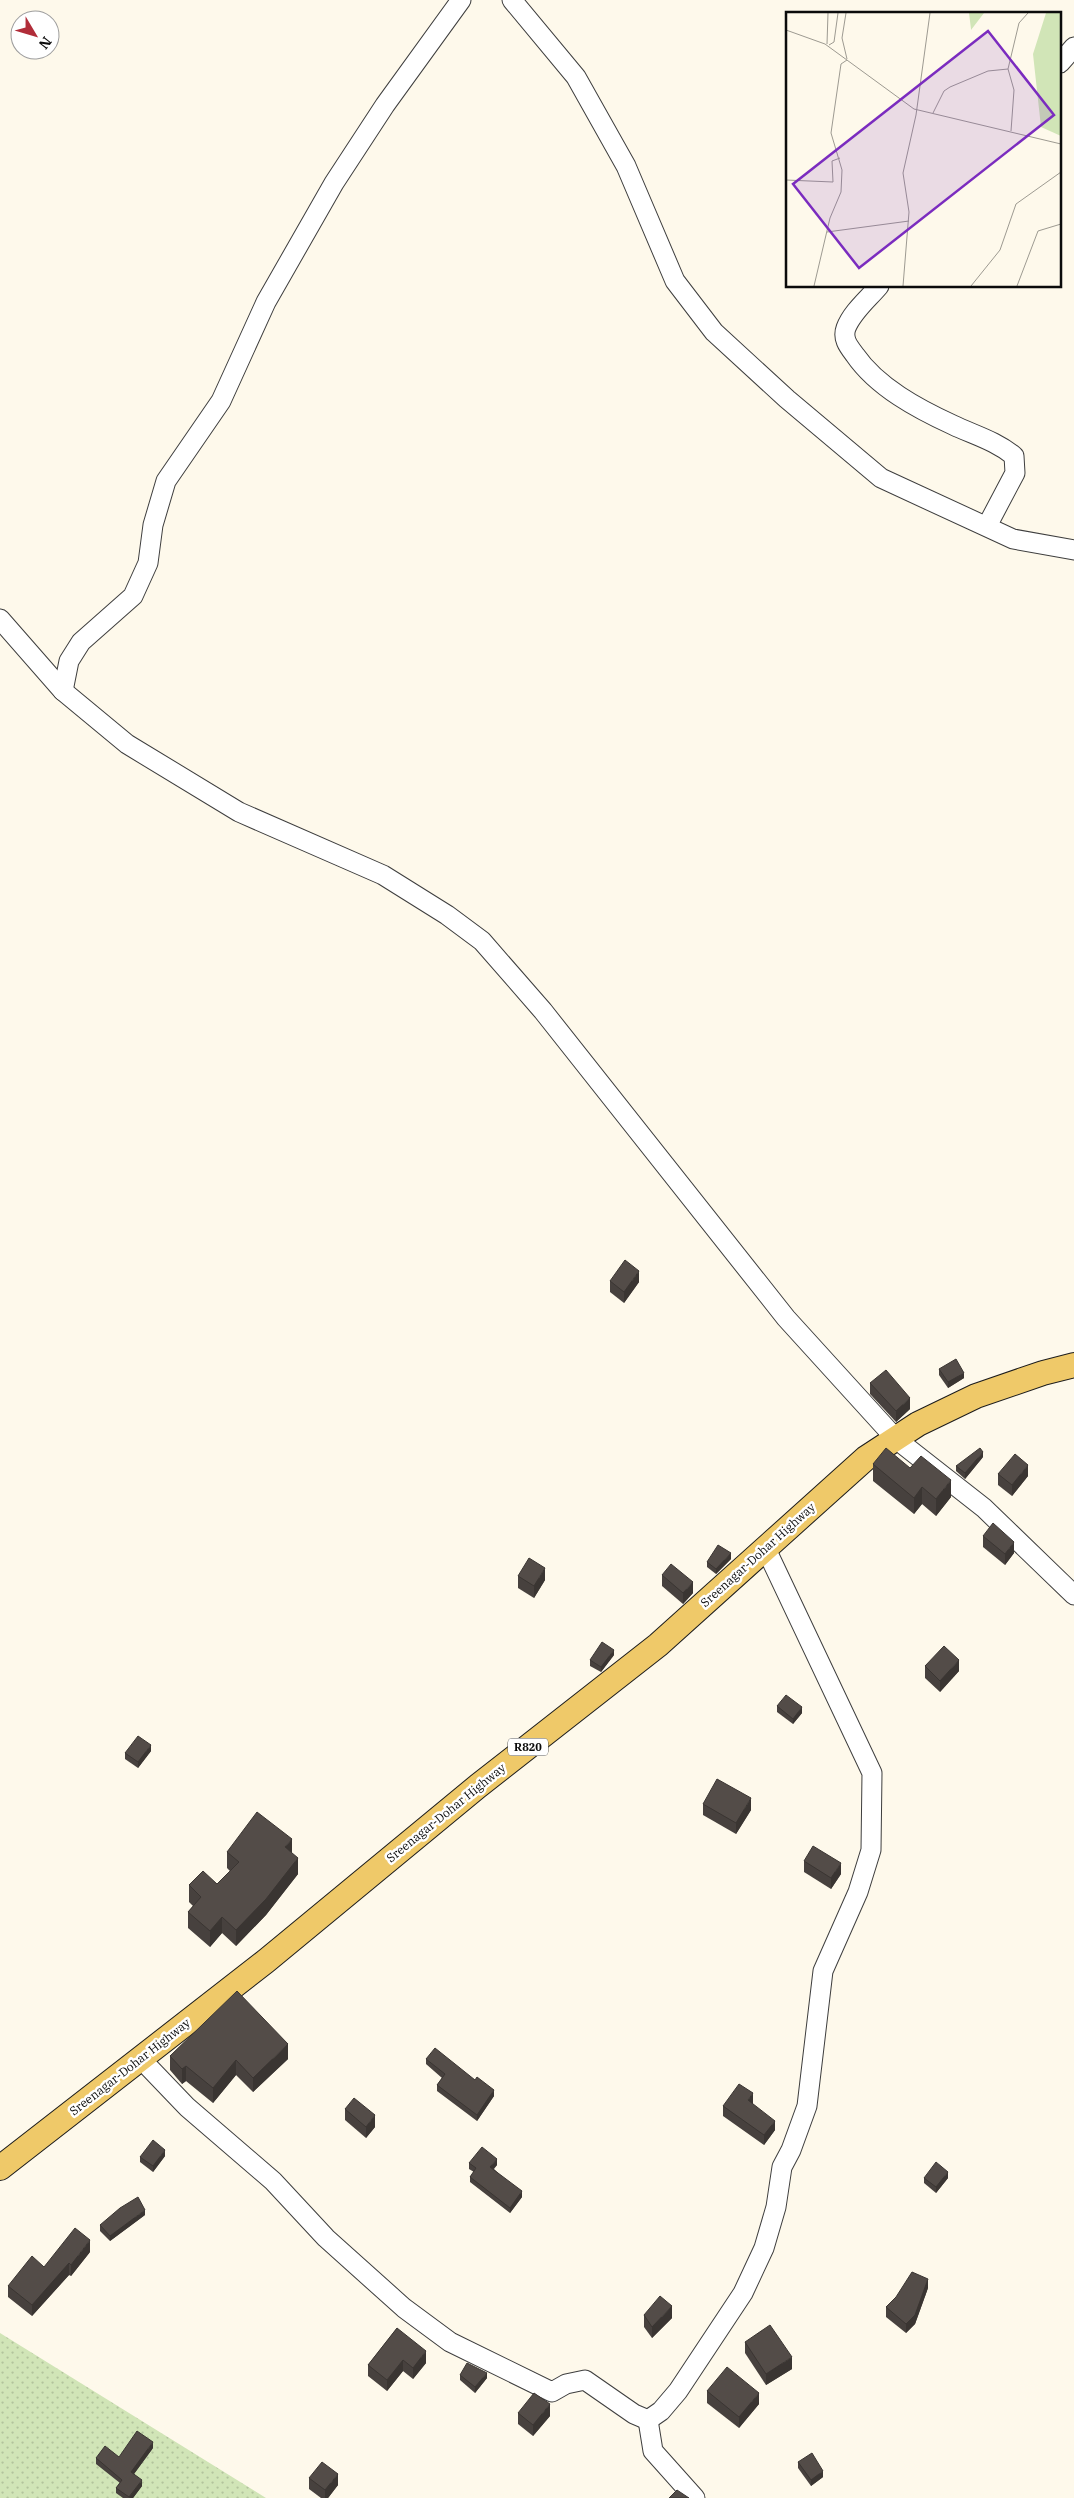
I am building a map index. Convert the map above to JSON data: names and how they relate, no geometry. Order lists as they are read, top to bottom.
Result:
{
  "streets": {
    "main road": ["Sreenagar-Dohar Highway", "R820"]
  },
  "north": "bottom right"
}
